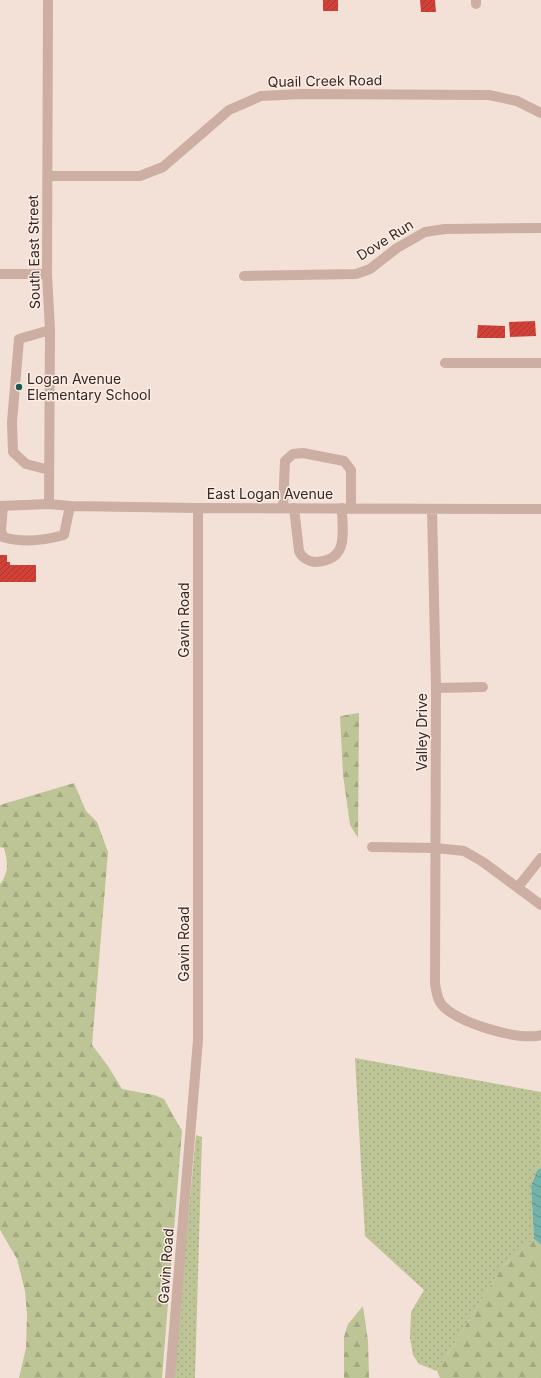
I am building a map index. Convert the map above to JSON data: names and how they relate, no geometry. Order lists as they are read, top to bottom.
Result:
{
  "streets": {
    "street": [
      "Quail Creek Road",
      "Dove Run",
      "South East Street",
      "East Logan Avenue",
      "Gavin Road",
      "Valley Drive"
    ]
  },
  "crossings": [
    ["Quail Creek Road", "South East Street"],
    ["South East Street", "East Logan Avenue"],
    ["East Logan Avenue", "Gavin Road"],
    ["East Logan Avenue", "Valley Drive"]
  ],
  "places": ["Logan Avenue Elementary School"]
}
